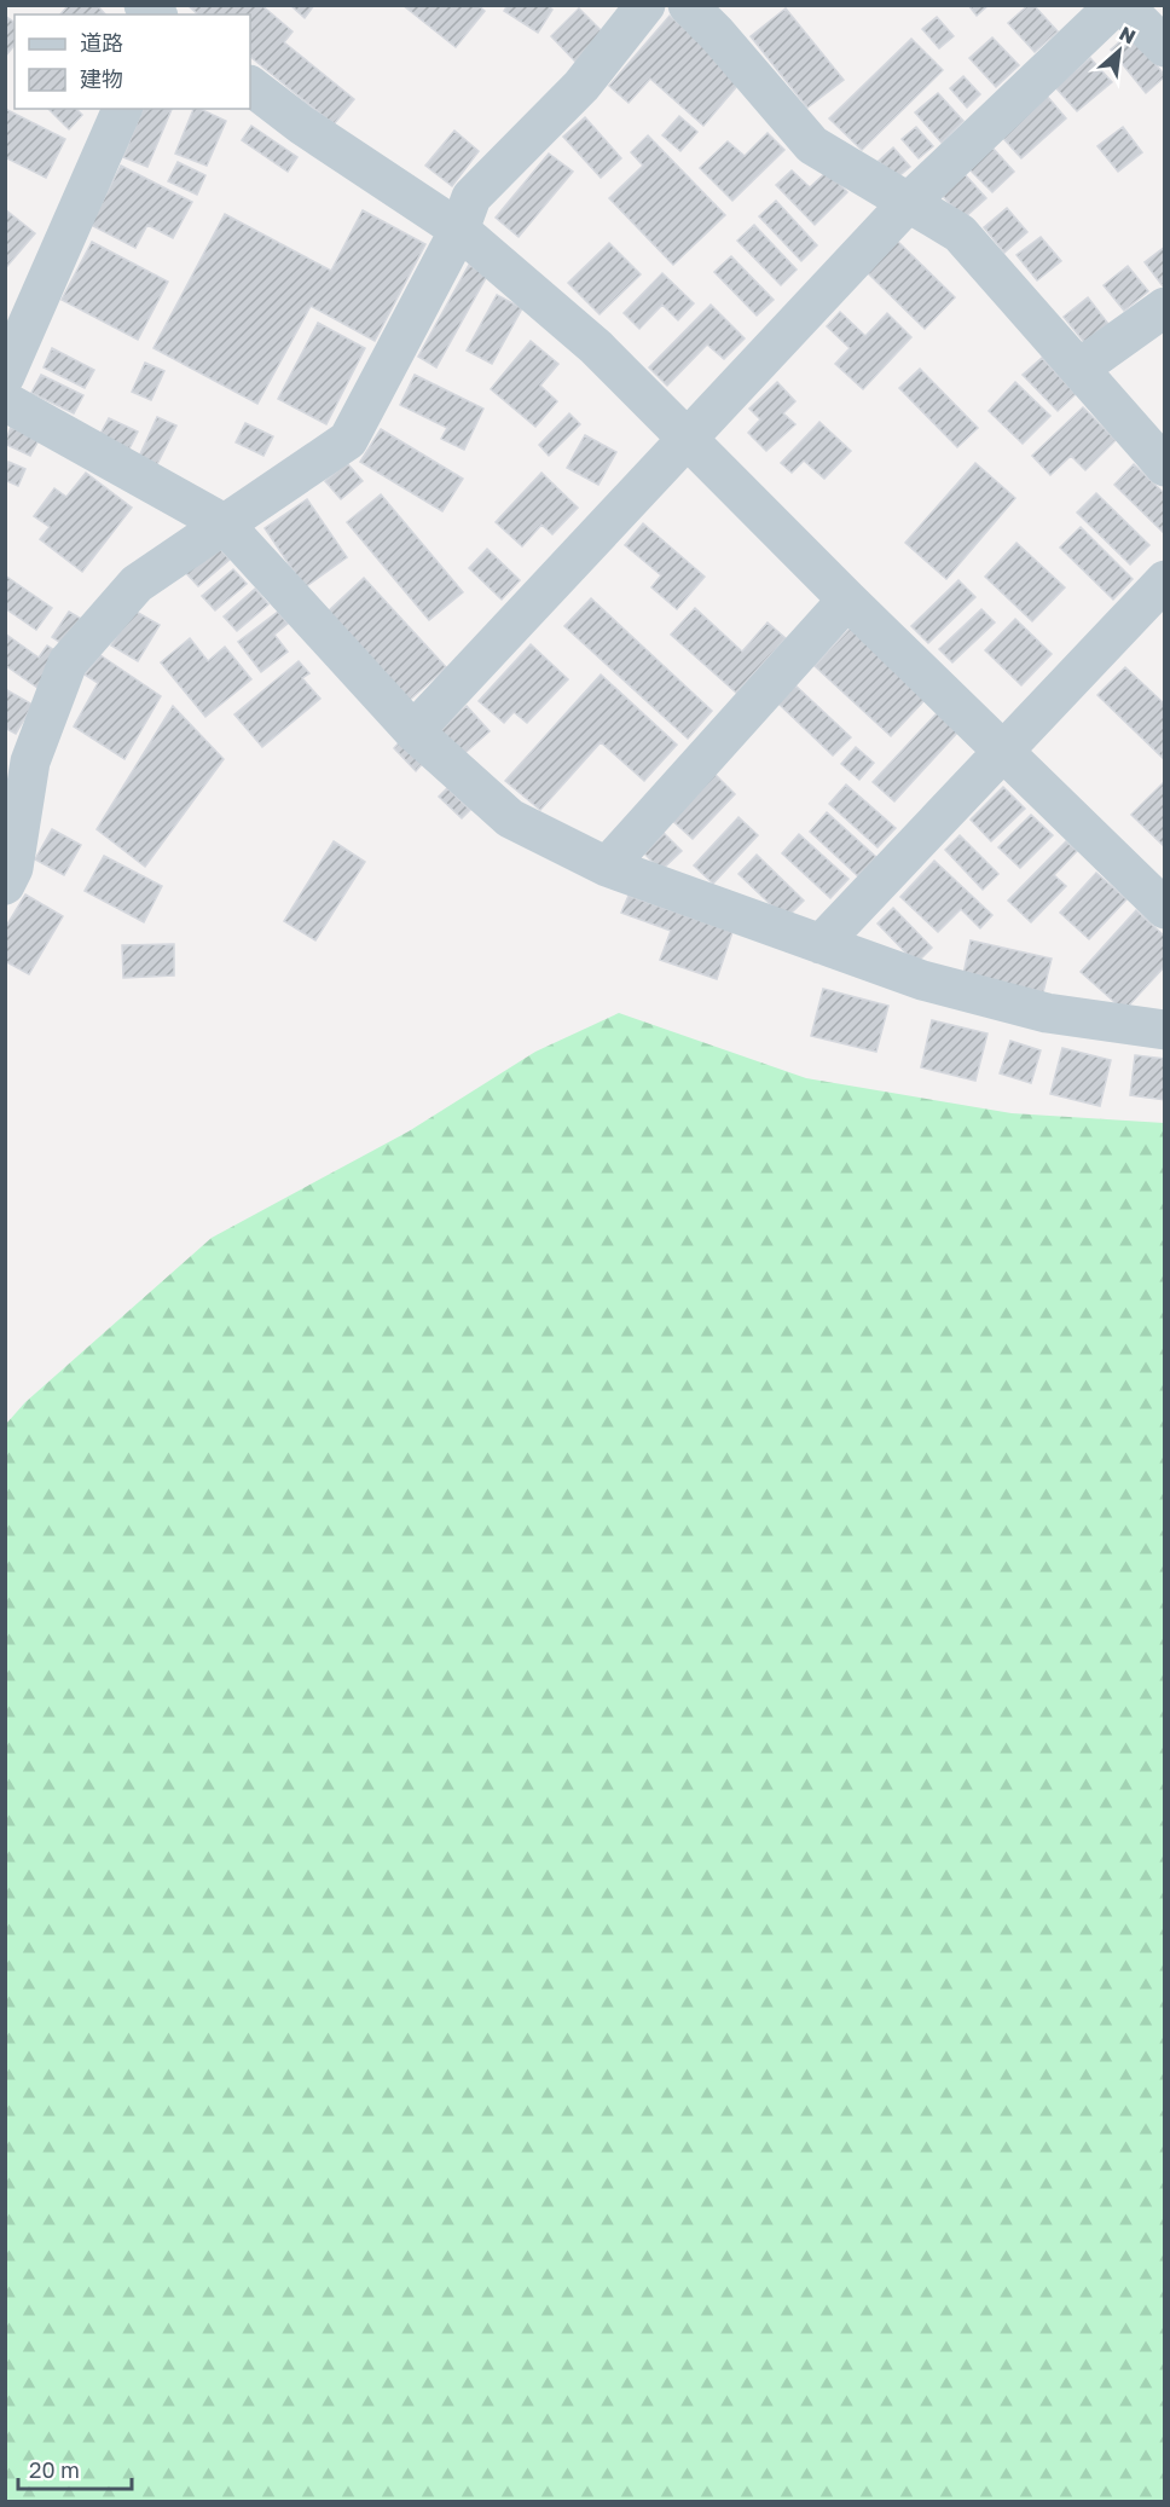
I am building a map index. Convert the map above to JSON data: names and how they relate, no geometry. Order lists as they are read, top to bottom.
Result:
{
  "legend": ["道路", "建物"],
  "scale_bar": "20 m",
  "north": "top right"
}
